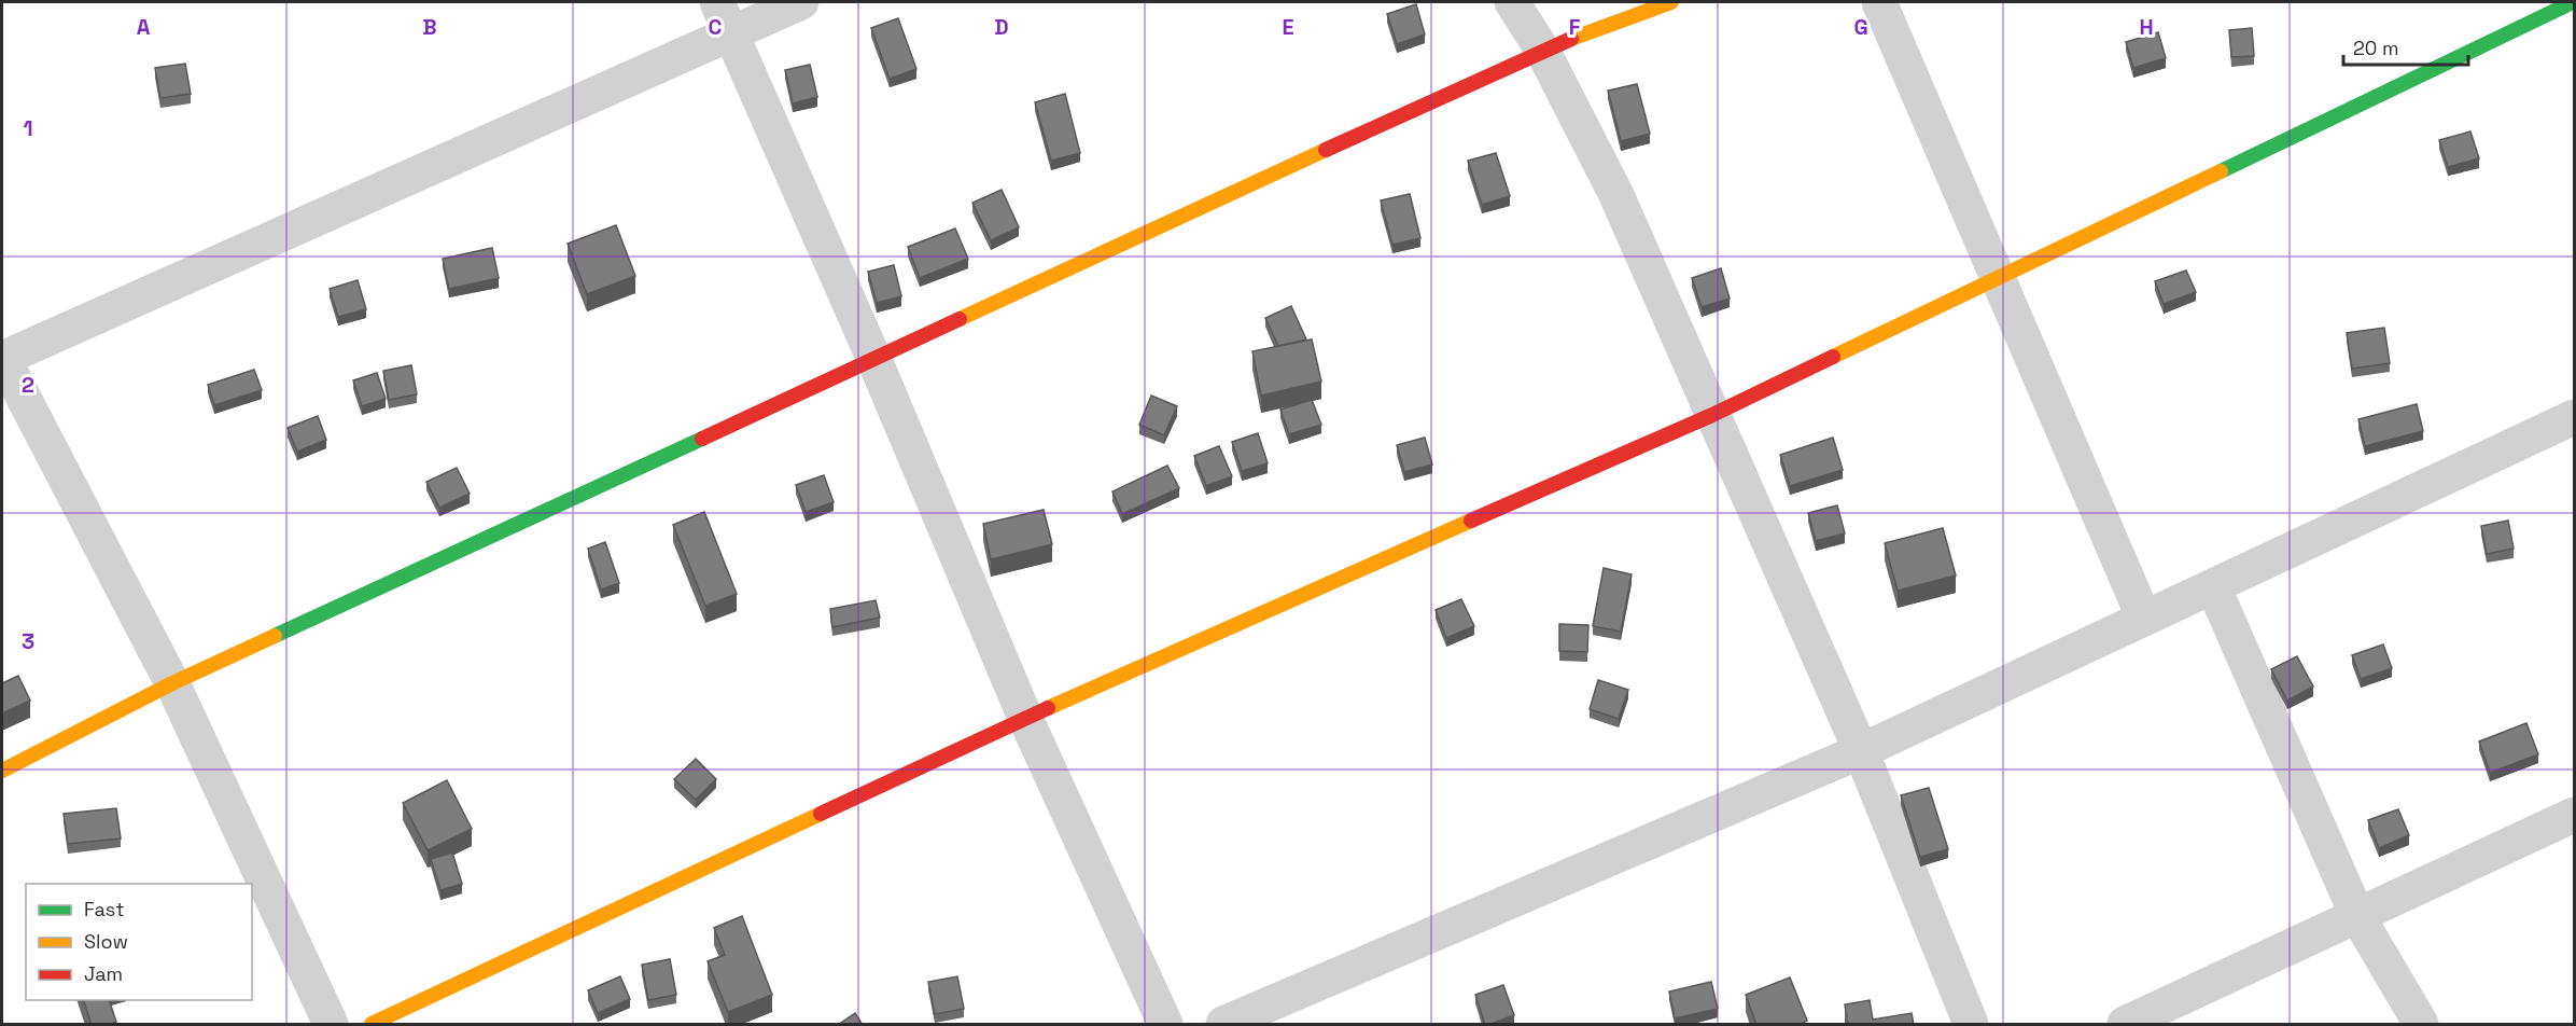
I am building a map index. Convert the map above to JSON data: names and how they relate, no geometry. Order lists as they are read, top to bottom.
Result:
{
  "legend": ["Fast", "Slow", "Jam"],
  "scale_bar": "20 m",
  "grid": {
    "columns": [
      "A",
      "B",
      "C",
      "D",
      "E",
      "F",
      "G",
      "H"
    ],
    "rows": ["1", "2", "3"]
  }
}
